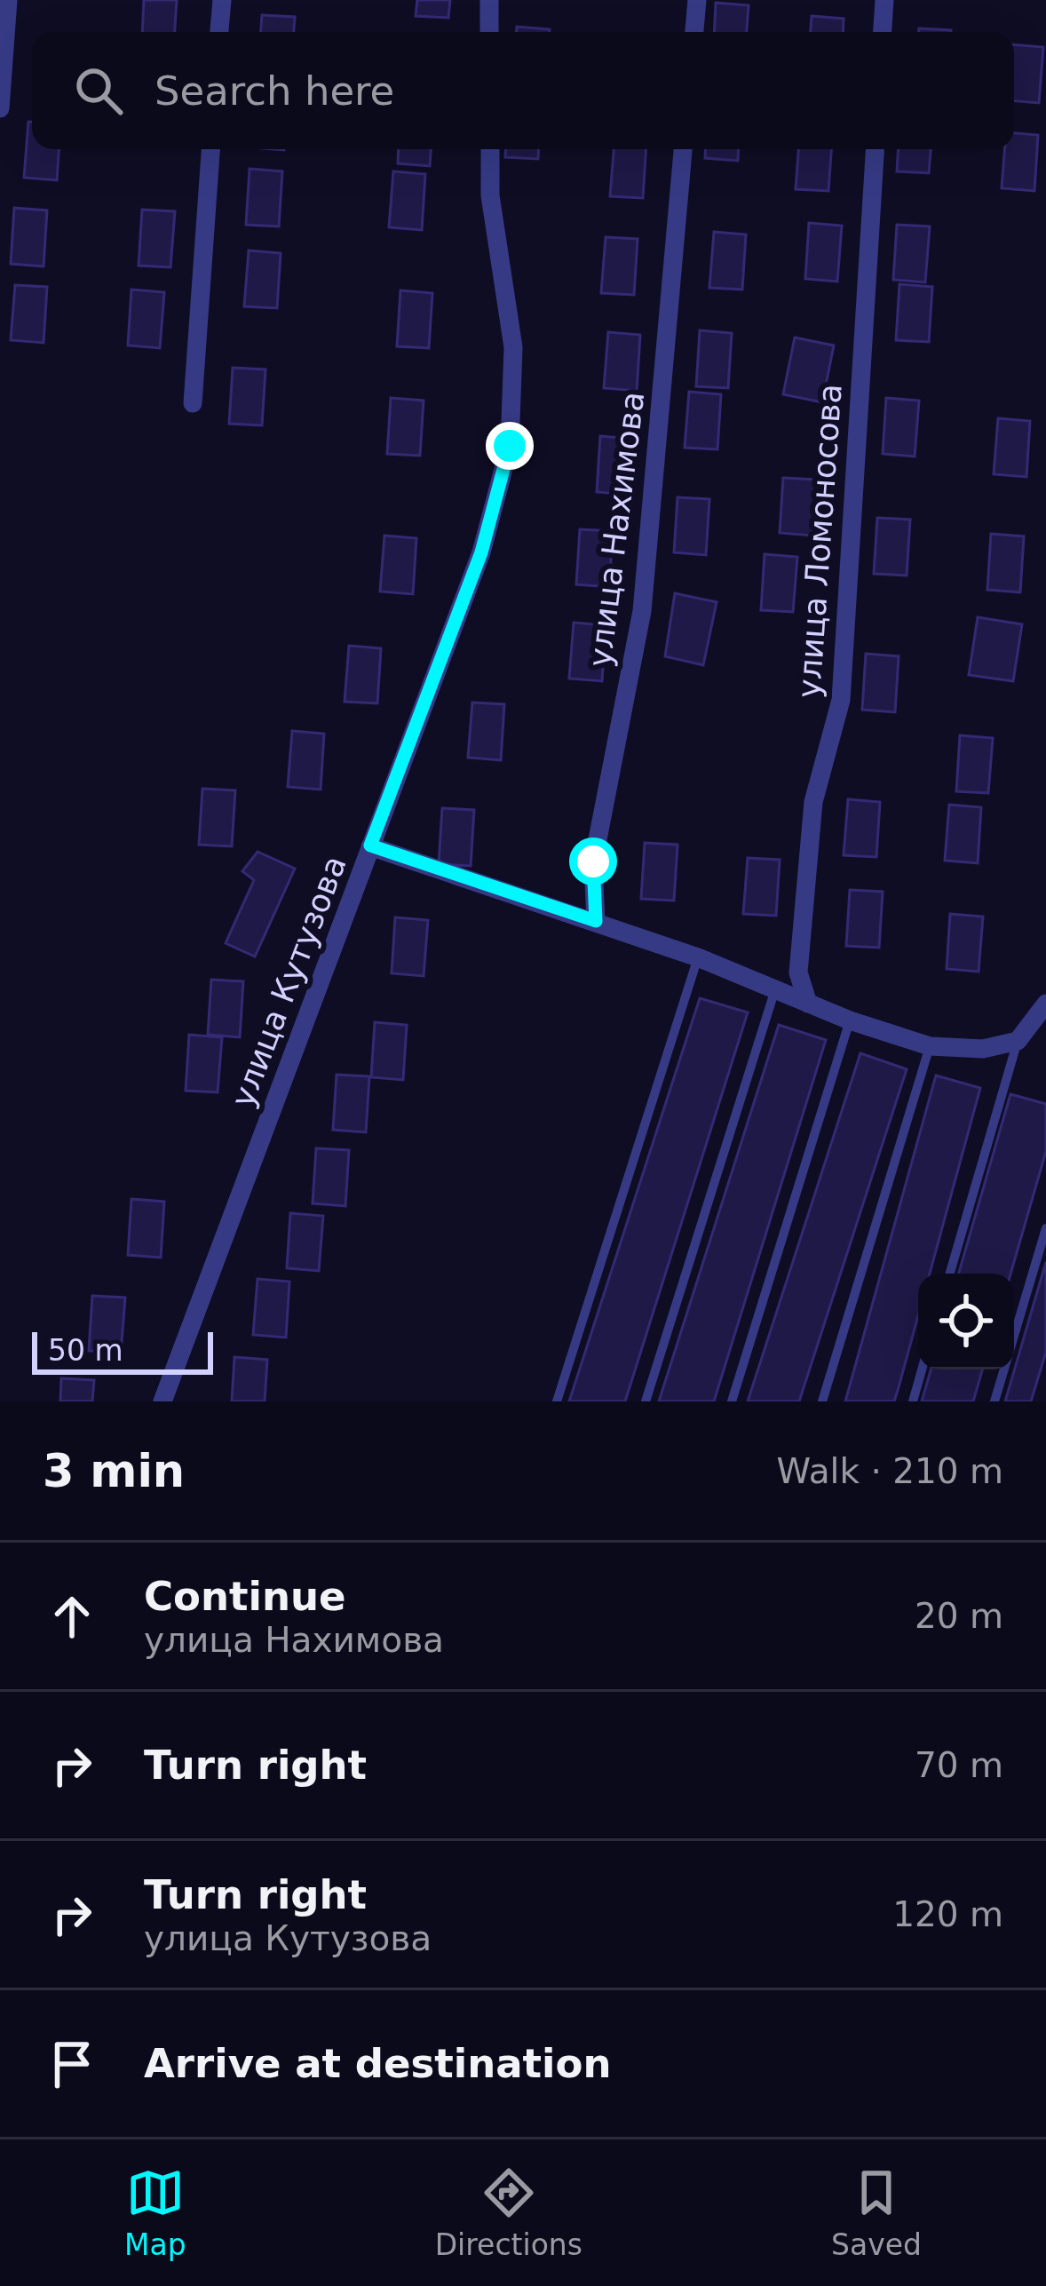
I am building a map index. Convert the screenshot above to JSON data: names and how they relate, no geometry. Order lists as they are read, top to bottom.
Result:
{
  "streets": {
    "street": ["улица Нахимова", "улица Ломоносова", "улица Кутузова"]
  },
  "scale_bar": "50 m",
  "page": {
    "search": "Search here",
    "scale": "50 m",
    "heading": ["3 min", "Walk · 210 m"],
    "list": [
      ["Continue", "улица Нахимова", "20 m"],
      ["Turn right", "70 m"],
      ["Turn right", "улица Кутузова", "120 m"],
      "Arrive at destination"
    ],
    "nav": ["Map", "Directions", "Saved"]
  }
}
